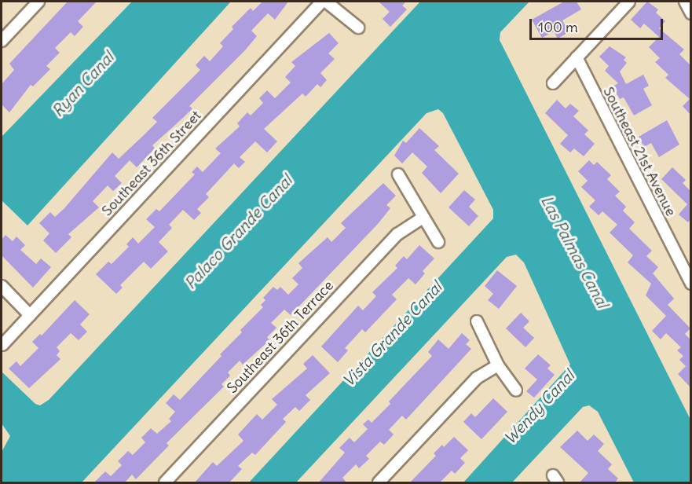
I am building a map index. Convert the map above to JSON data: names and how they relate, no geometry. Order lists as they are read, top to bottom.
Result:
{
  "streets": {
    "street": ["Southeast 21st Avenue", "Southeast 36th Street", "Southeast 36th Terrace"]
  },
  "water": [
    "Ryan Canal",
    "Palaco Grande Canal",
    "Las Palmas Canal",
    "Vista Grande Canal",
    "Wendy Canal"
  ],
  "scale_bar": "100 m"
}
